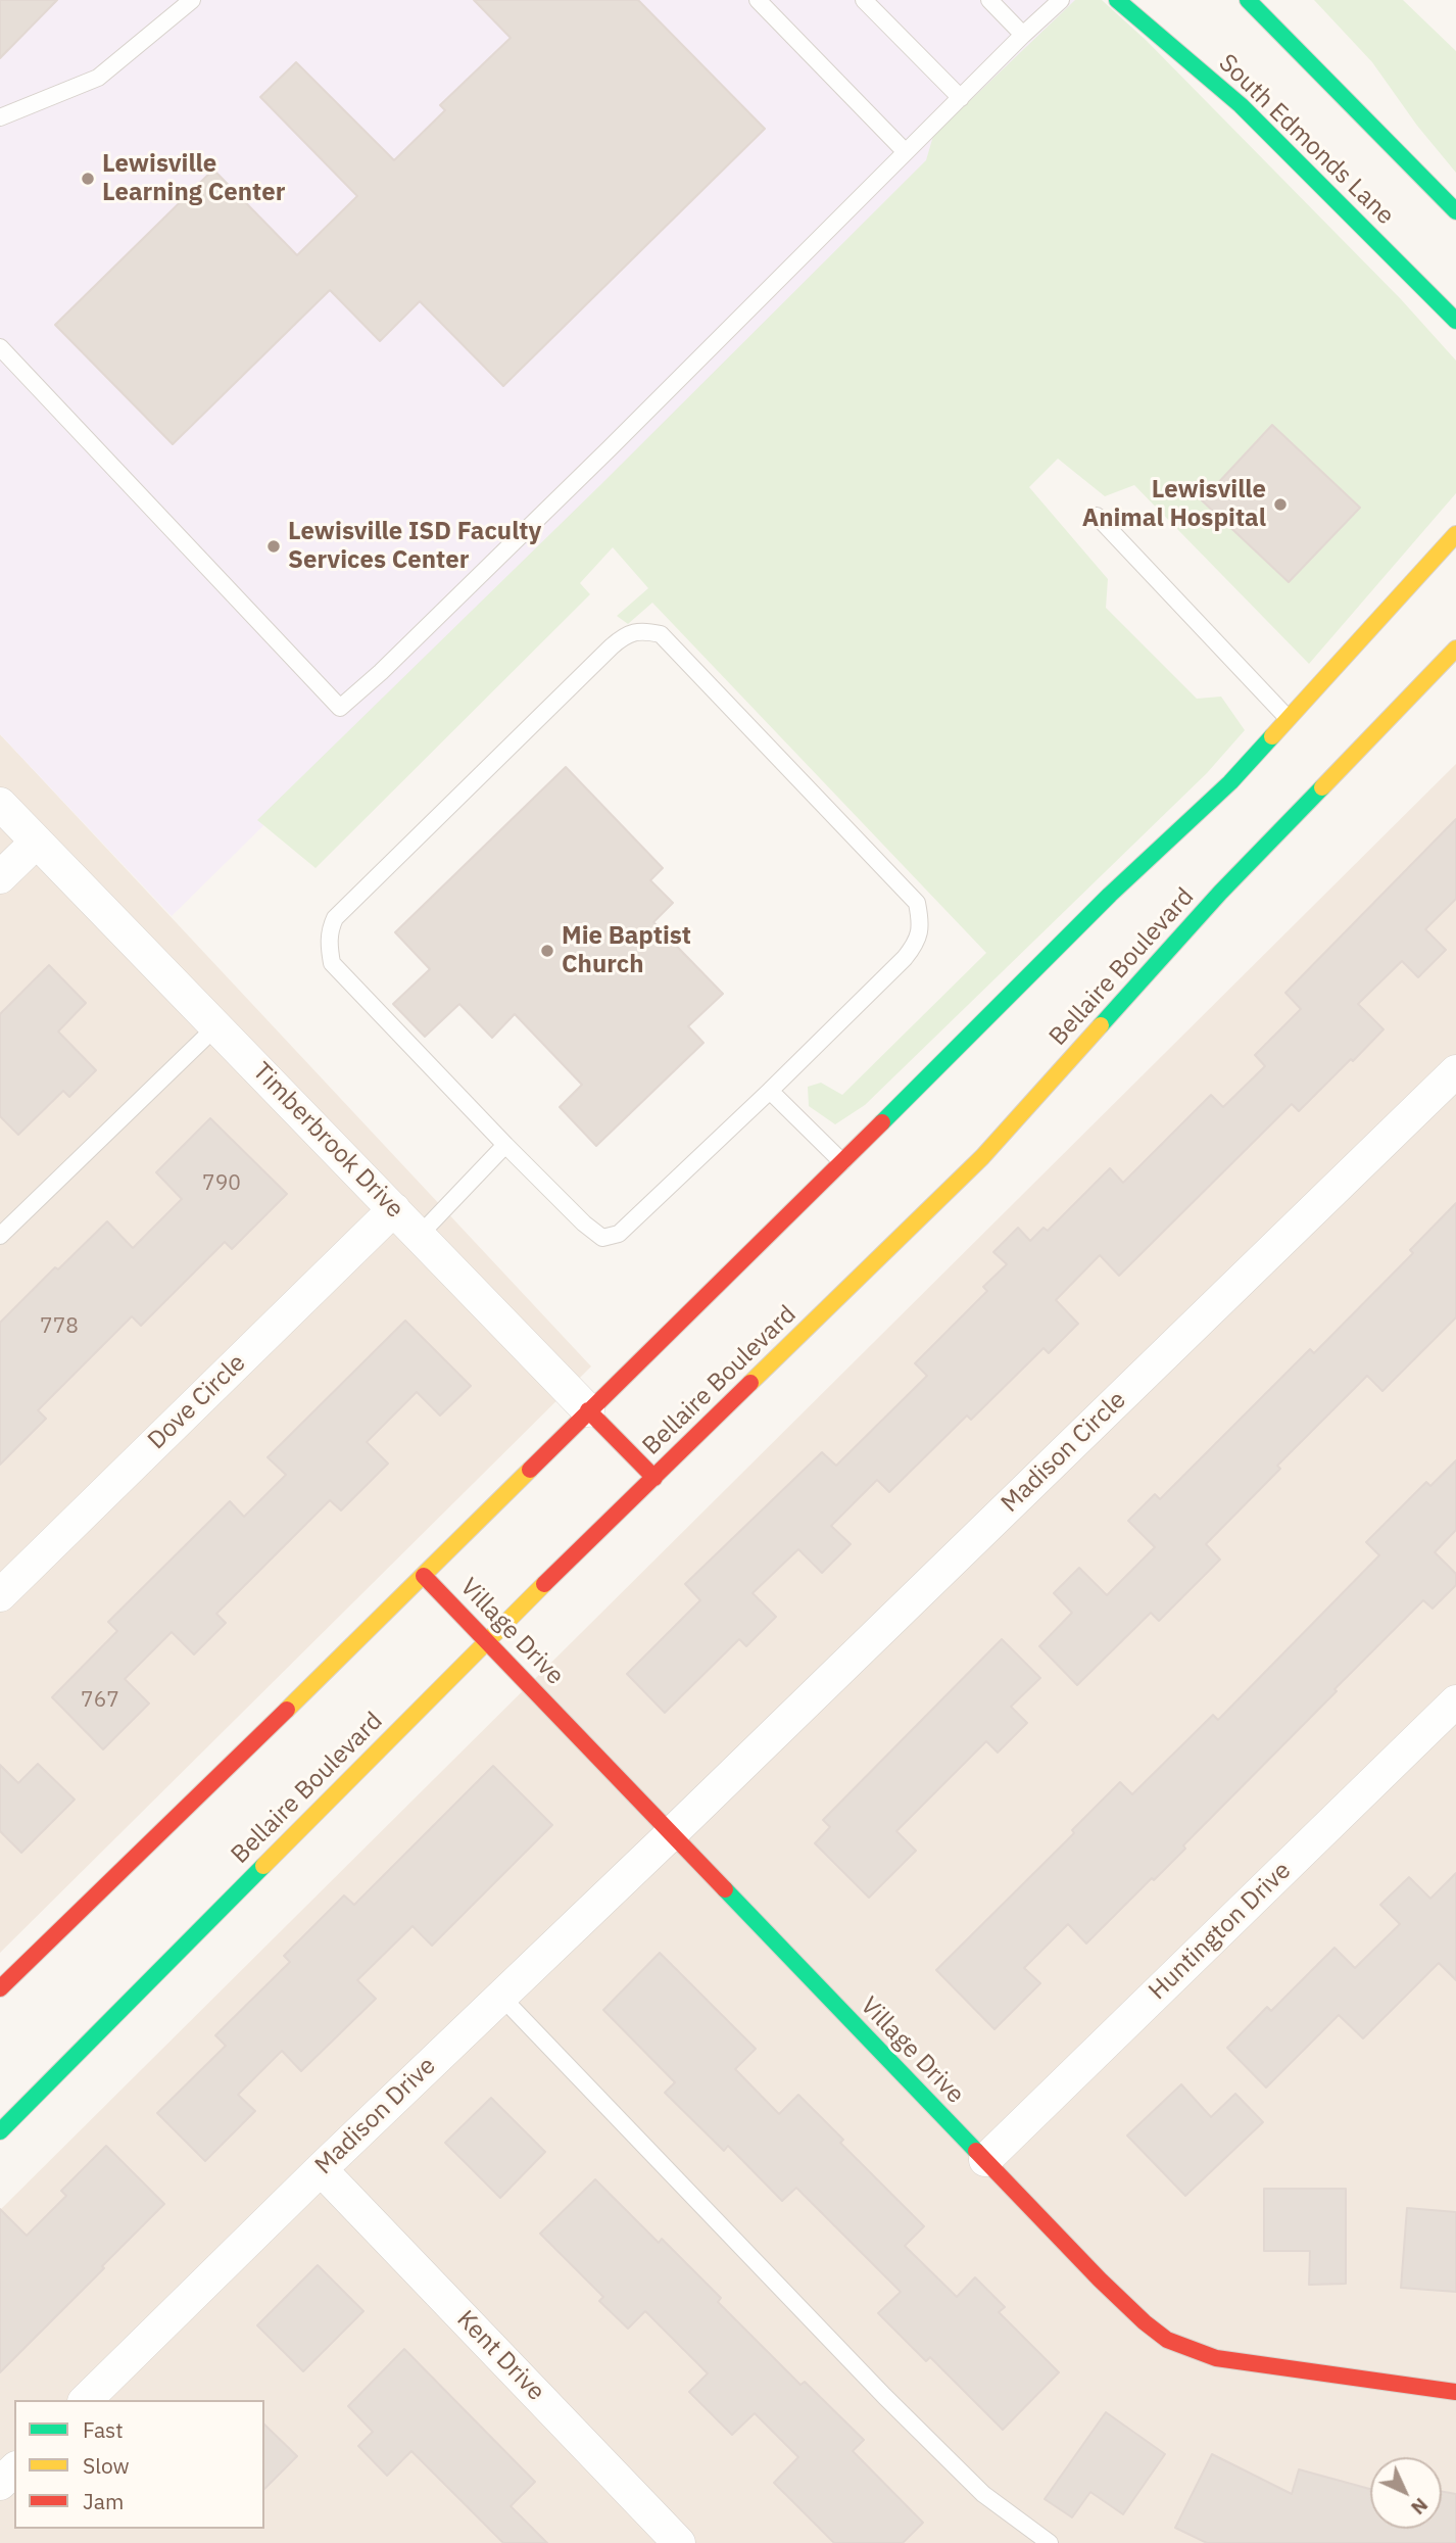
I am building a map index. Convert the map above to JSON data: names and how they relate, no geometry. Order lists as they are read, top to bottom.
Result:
{
  "streets": {
    "main road": [
      "South Edmonds Lane",
      "Bellaire Boulevard",
      "Timberbrook Drive",
      "Village Drive"
    ],
    "street": [
      "Dove Circle",
      "Madison Circle",
      "Huntington Drive",
      "Madison Drive",
      "Kent Drive"
    ]
  },
  "crossings": [
    ["Bellaire Boulevard", "Timberbrook Drive"],
    ["Bellaire Boulevard", "Village Drive"],
    ["Timberbrook Drive", "Dove Circle"],
    ["Madison Circle", "Village Drive"],
    ["Madison Circle", "Madison Drive"],
    ["Village Drive", "Huntington Drive"],
    ["Village Drive", "Madison Drive"],
    ["Madison Drive", "Kent Drive"]
  ],
  "places": [
    "Lewisville Learning Center",
    "Lewisville Animal Hospital",
    "Lewisville ISD Faculty Services Center",
    "Mie Baptist Church"
  ],
  "house_numbers": ["790", "778", "767"],
  "legend": ["Fast", "Slow", "Jam"],
  "north": "bottom right"
}
